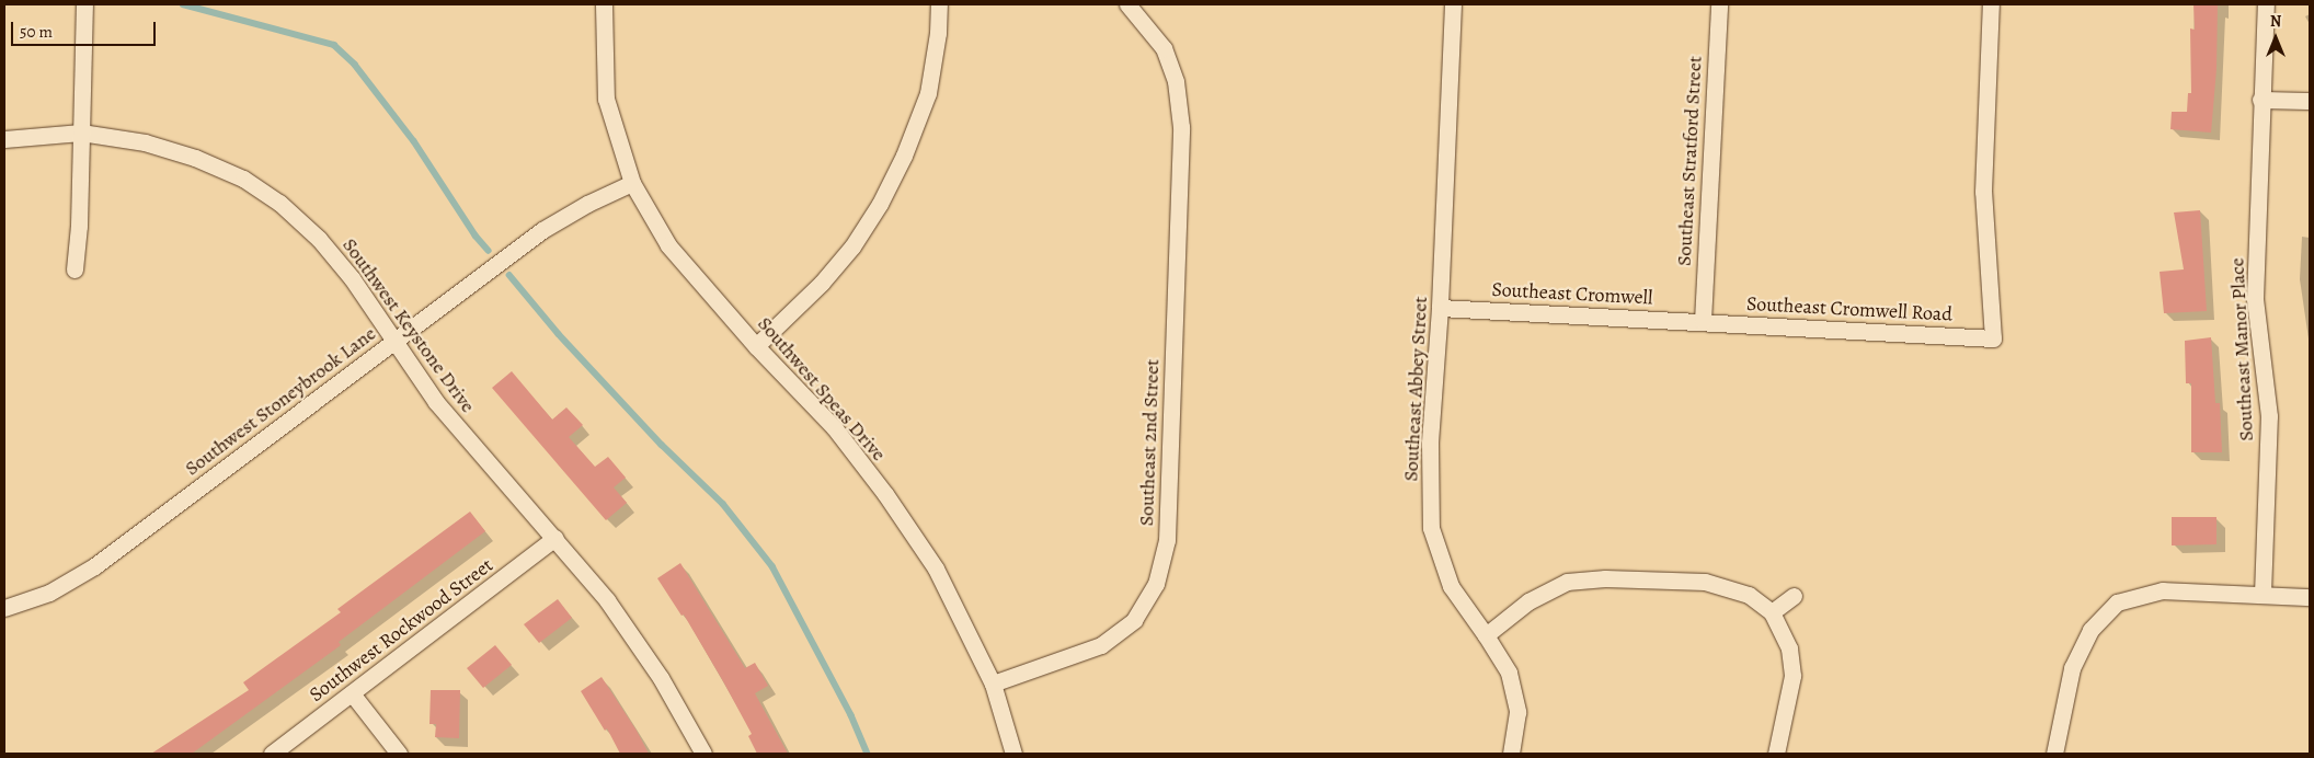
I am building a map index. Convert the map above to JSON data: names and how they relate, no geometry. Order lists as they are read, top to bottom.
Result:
{
  "streets": {
    "street": [
      "Southeast Stratford Street",
      "Southeast Cromwell",
      "Southeast Cromwell Road",
      "Southwest Keystone Drive",
      "Southeast Manor Place",
      "Southwest Speas Drive",
      "Southeast Abbey Street",
      "Southwest Stoneybrook Lane",
      "Southeast 2nd Street",
      "Southwest Rockwood Street"
    ]
  },
  "crossings": [
    ["Southeast Stratford Street", "Southeast Cromwell"],
    ["Southeast Stratford Street", "Southeast Cromwell Road"],
    ["Southeast Cromwell", "Southeast Cromwell Road"],
    ["Southeast Cromwell", "Southeast Abbey Street"],
    ["Southwest Keystone Drive", "Southwest Stoneybrook Lane"],
    ["Southwest Keystone Drive", "Southwest Rockwood Street"],
    ["Southwest Speas Drive", "Southwest Stoneybrook Lane"],
    ["Southwest Speas Drive", "Southeast 2nd Street"]
  ],
  "scale_bar": "50 m",
  "north": "top"
}
